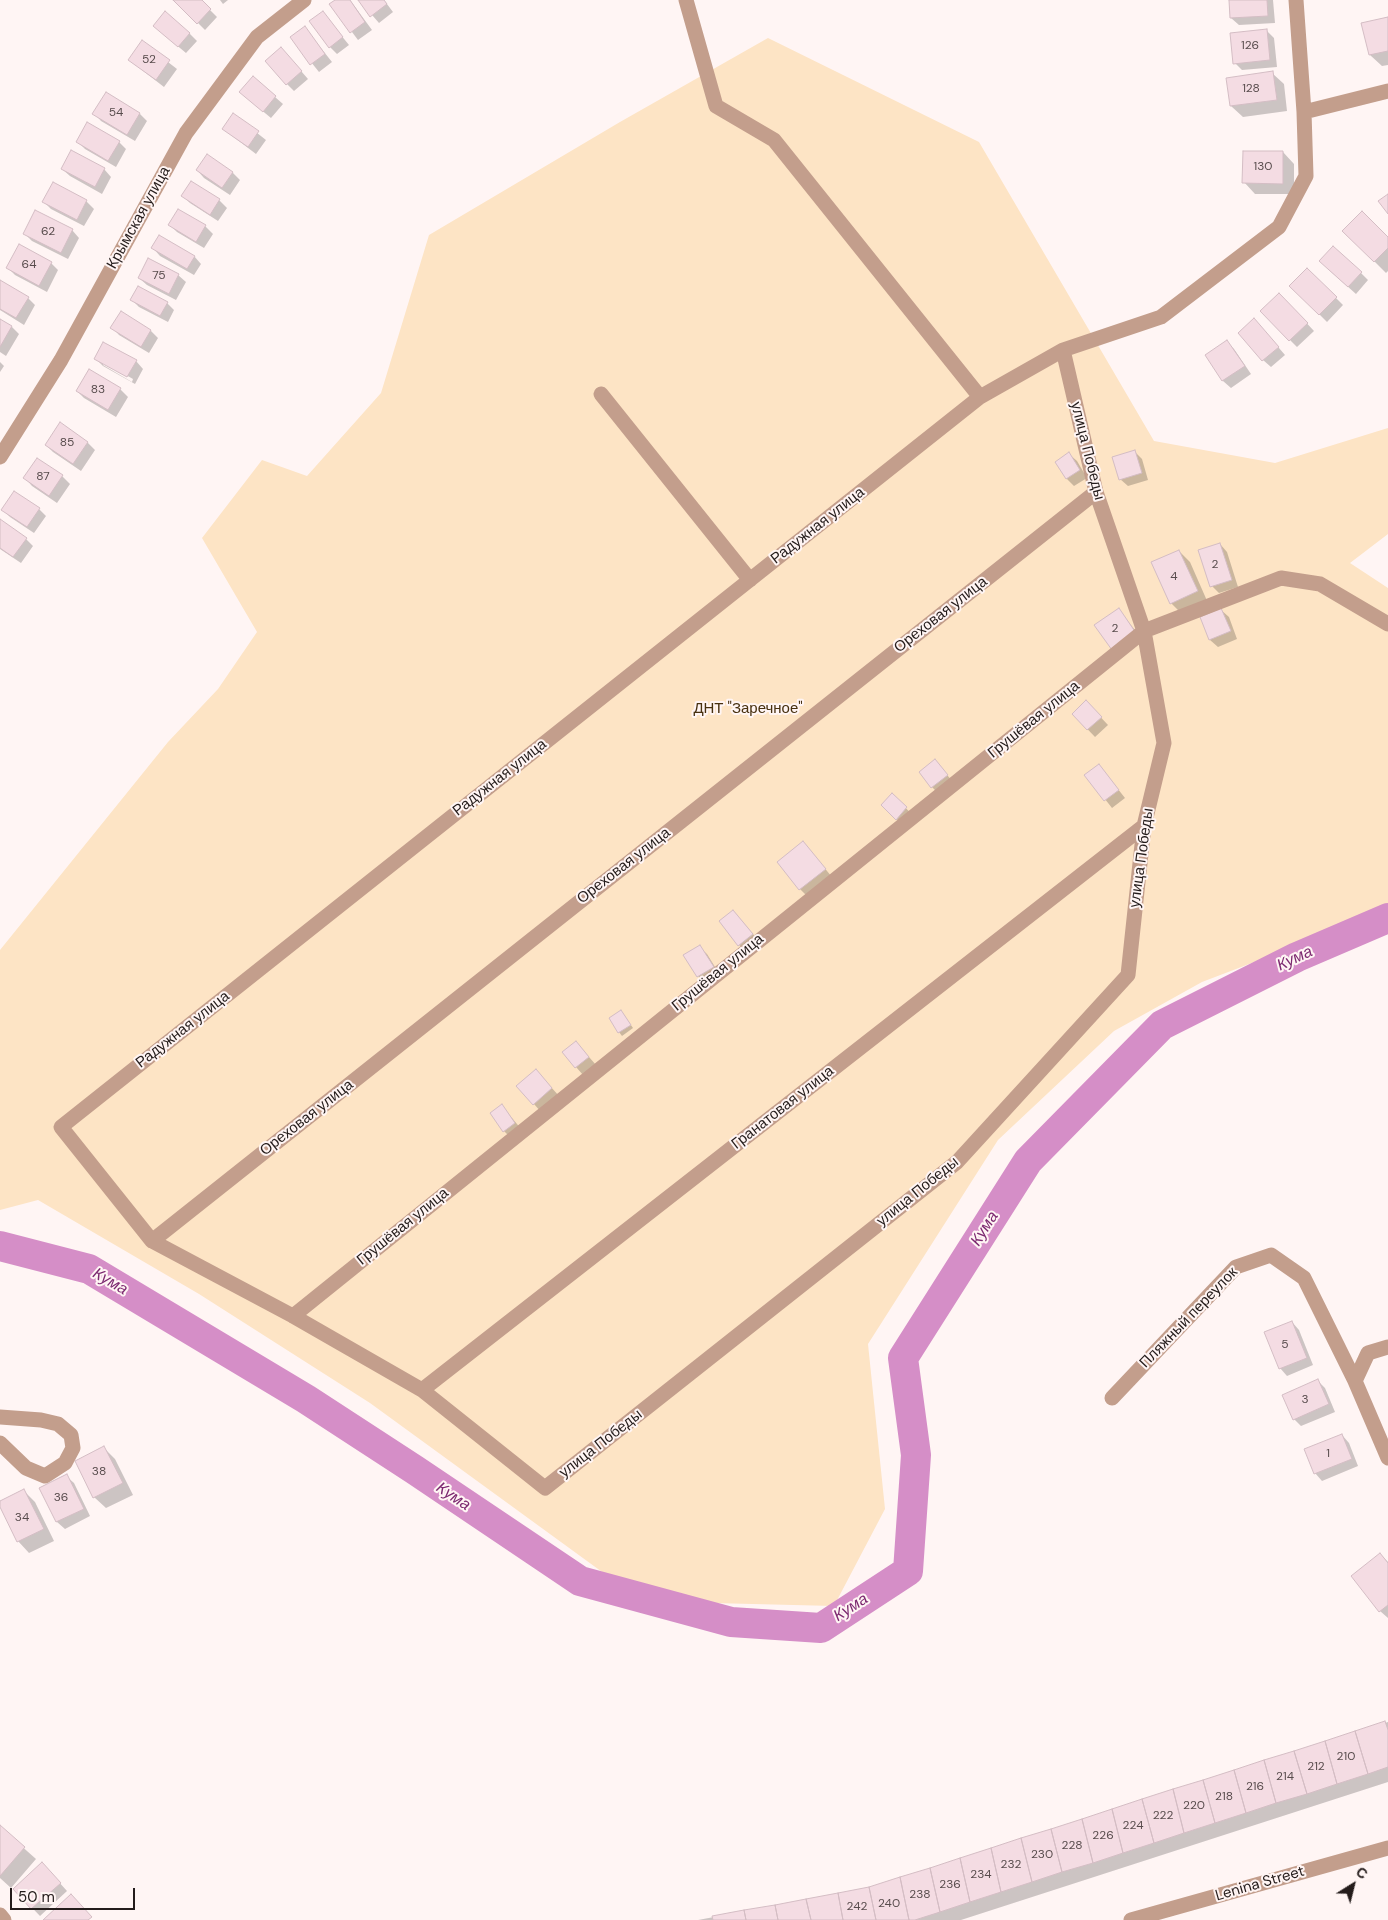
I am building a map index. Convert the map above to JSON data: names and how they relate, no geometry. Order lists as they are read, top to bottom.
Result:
{
  "streets": {
    "street": [
      "Крымская улица",
      "улица Победы",
      "Радужная улица",
      "Ореховая улица",
      "Грушёвая улица",
      "Гранатовая улица",
      "Пляжный переулок",
      "Lenina Street"
    ]
  },
  "crossings": [
    ["улица Победы", "Радужная улица"],
    ["улица Победы", "Ореховая улица"],
    ["улица Победы", "Грушёвая улица"],
    ["улица Победы", "Гранатовая улица"],
    ["Радужная улица", "Ореховая улица"]
  ],
  "water": ["Кума"],
  "parks": ["ДНТ \"Заречное\""],
  "house_numbers": [
    "126",
    "52",
    "128",
    "54",
    "130",
    "62",
    "64",
    "75",
    "83",
    "85",
    "87",
    "2",
    "4",
    "2",
    "5",
    "3",
    "1",
    "38",
    "36",
    "34",
    "210",
    "212",
    "214",
    "216",
    "218",
    "220",
    "222",
    "224",
    "226",
    "228",
    "230",
    "232",
    "234",
    "236",
    "238",
    "240",
    "242"
  ],
  "scale_bar": "50 m",
  "north": "top right"
}
